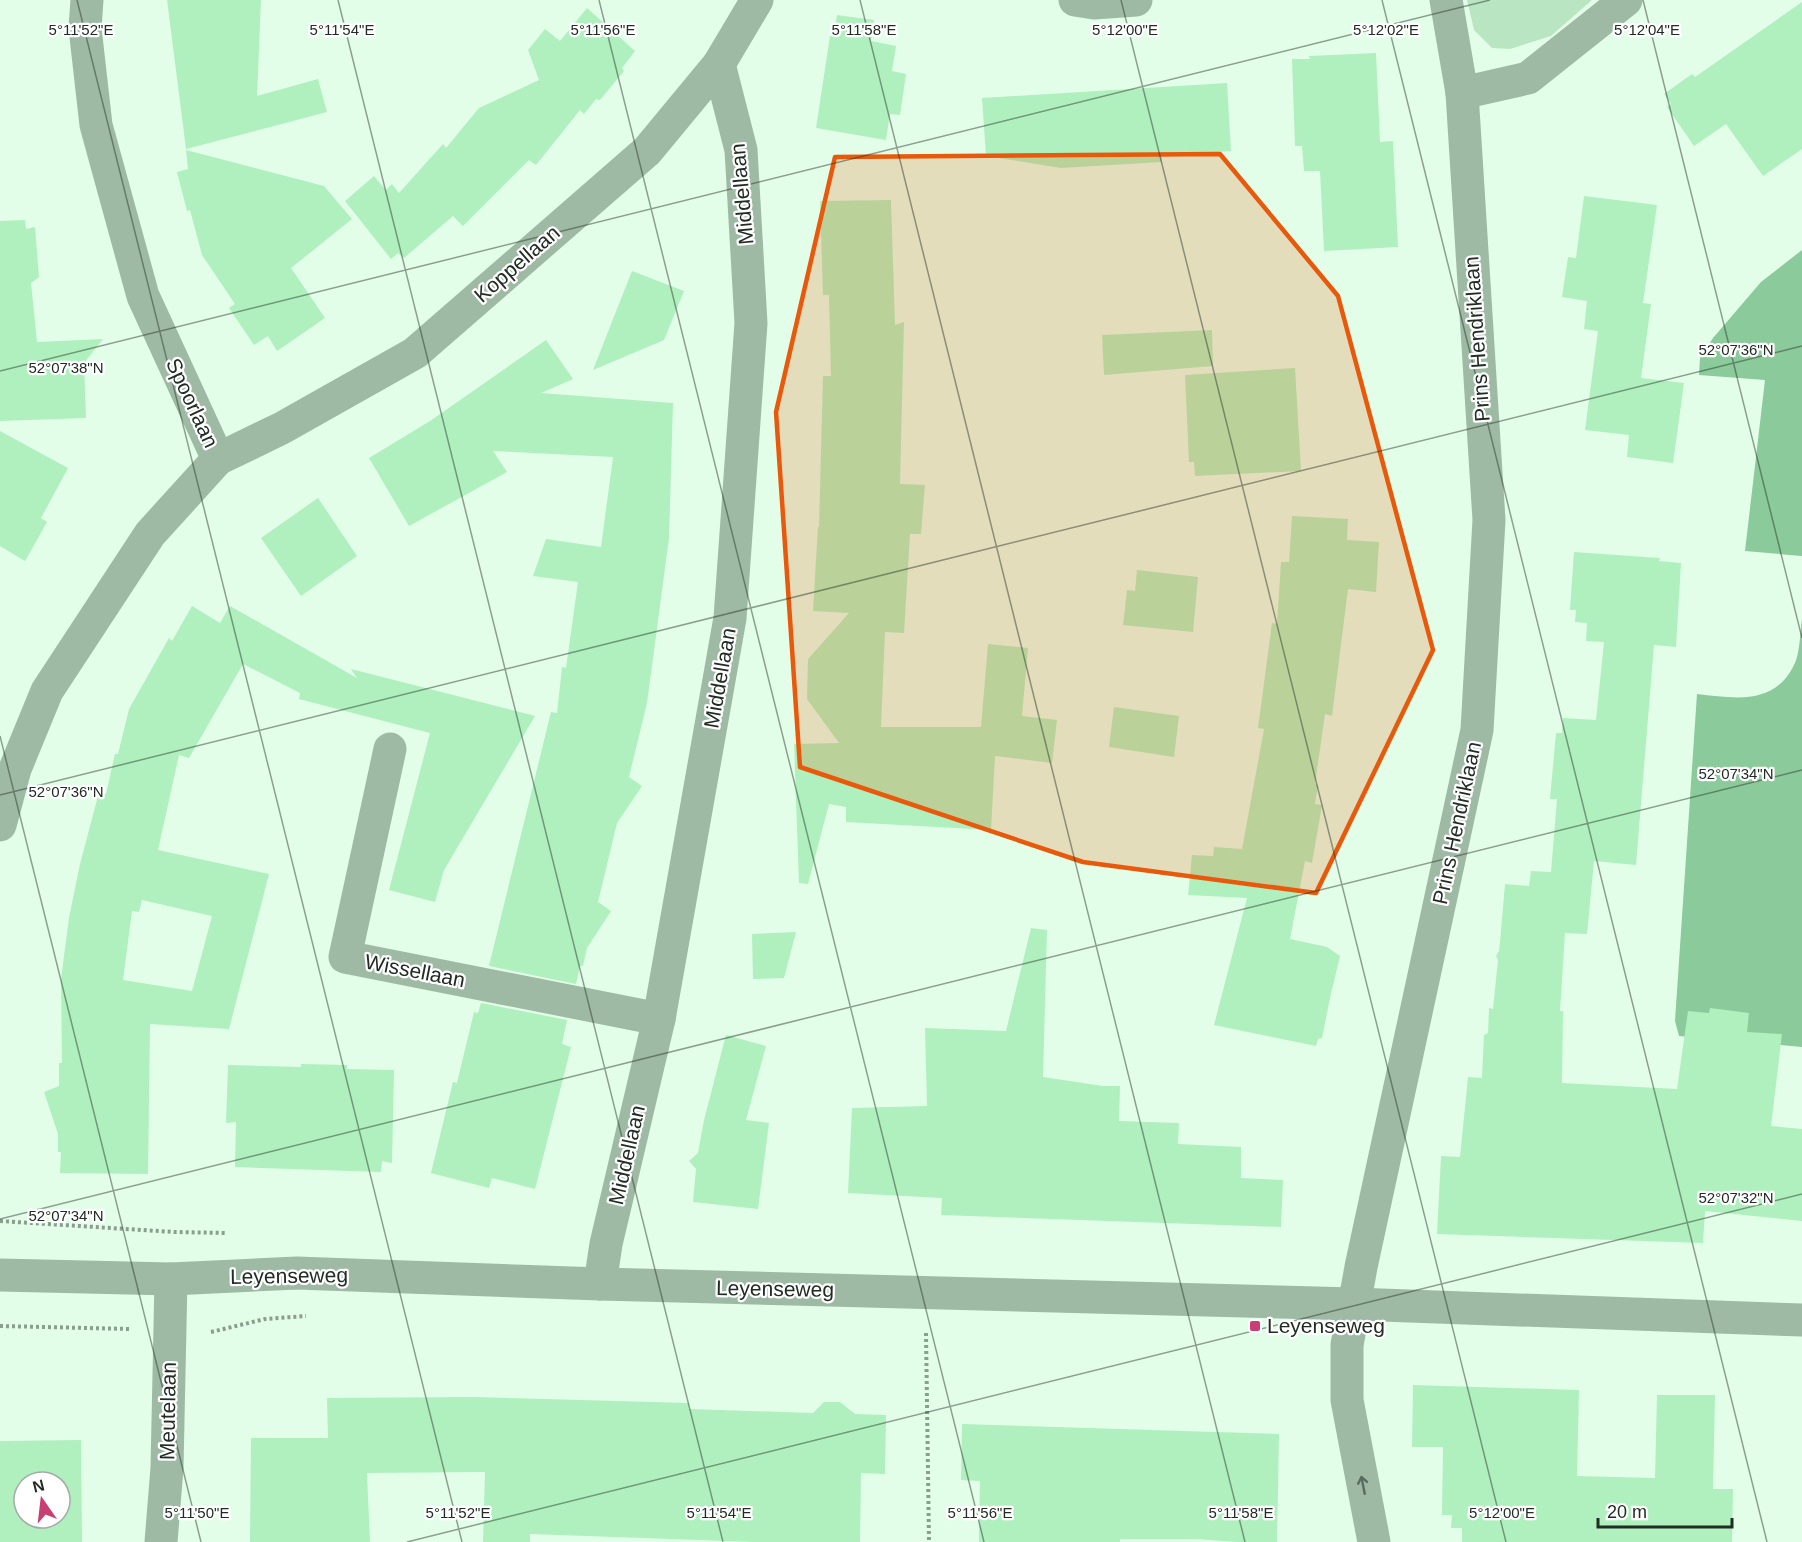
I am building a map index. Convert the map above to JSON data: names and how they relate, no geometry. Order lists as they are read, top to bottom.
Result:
{
  "streets": {
    "street": [
      "Middellaan",
      "Koppellaan",
      "Prins Hendriklaan",
      "Spoorlaan",
      "Wissellaan",
      "Leyenseweg",
      "Meutelaan"
    ]
  },
  "crossings": [
    ["Middellaan", "Koppellaan"],
    ["Middellaan", "Wissellaan"],
    ["Middellaan", "Leyenseweg"],
    ["Koppellaan", "Spoorlaan"],
    ["Prins Hendriklaan", "Leyenseweg"],
    ["Leyenseweg", "Meutelaan"]
  ],
  "places": {
    "transit": ["Leyenseweg"]
  },
  "scale_bar": "20 m",
  "north": "top",
  "coordinates": [
    "5°11'52\"E",
    "5°11'54\"E",
    "5°11'56\"E",
    "5°11'58\"E",
    "5°12'00\"E",
    "5°12'02\"E",
    "5°12'04\"E",
    "52°07'36\"N",
    "52°07'38\"N",
    "52°07'34\"N",
    "52°07'32\"N",
    "5°11'50\"E"
  ]
}
